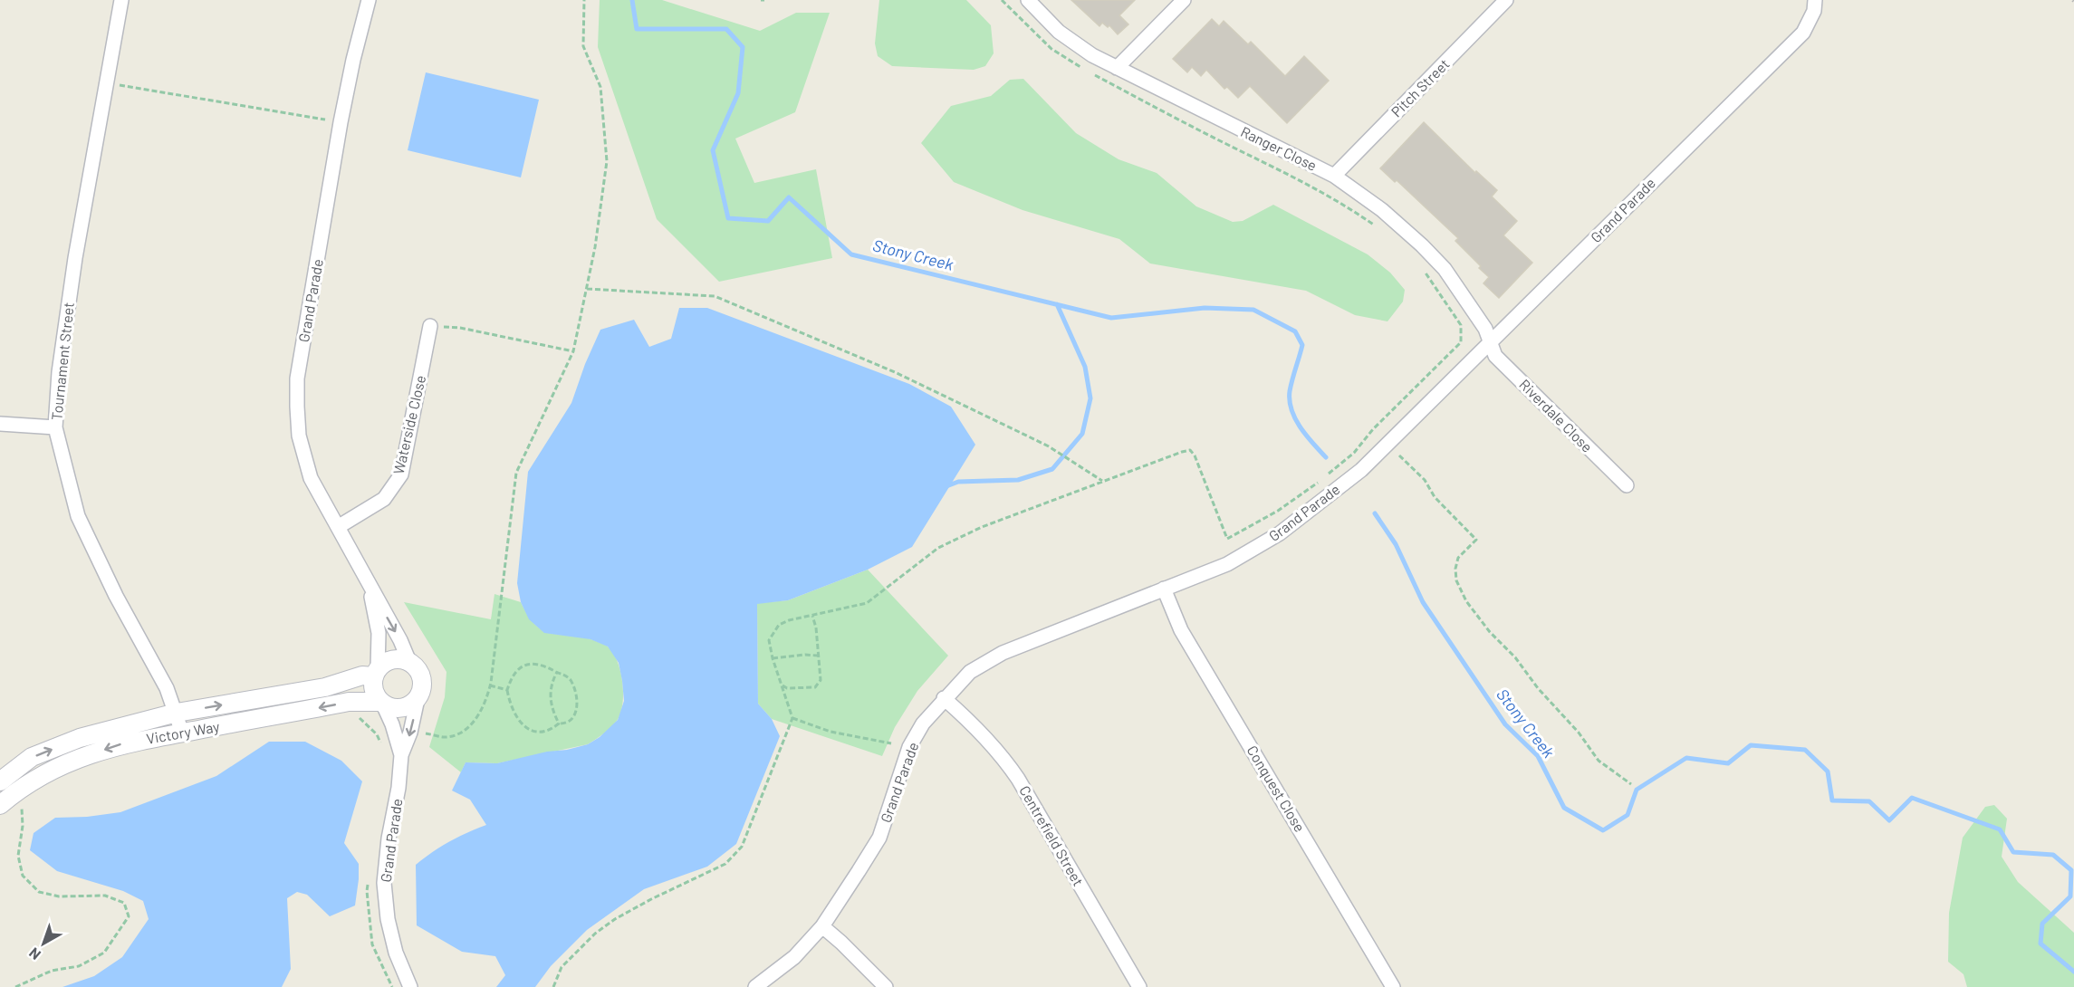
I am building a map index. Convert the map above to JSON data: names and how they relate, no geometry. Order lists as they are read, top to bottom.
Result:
{
  "streets": {
    "street": [
      "Pitch Street",
      "Ranger Close",
      "Grand Parade",
      "Tournament Street",
      "Riverdale Close",
      "Waterside Close",
      "Victory Way",
      "Conquest Close",
      "Centrefield Street"
    ]
  },
  "crossings": [
    ["Pitch Street", "Ranger Close"],
    ["Ranger Close", "Grand Parade"],
    ["Ranger Close", "Riverdale Close"],
    ["Grand Parade", "Riverdale Close"],
    ["Grand Parade", "Waterside Close"],
    ["Grand Parade", "Victory Way"],
    ["Grand Parade", "Conquest Close"],
    ["Grand Parade", "Centrefield Street"],
    ["Tournament Street", "Victory Way"]
  ],
  "water": ["Stony Creek"],
  "north": "bottom left"
}
